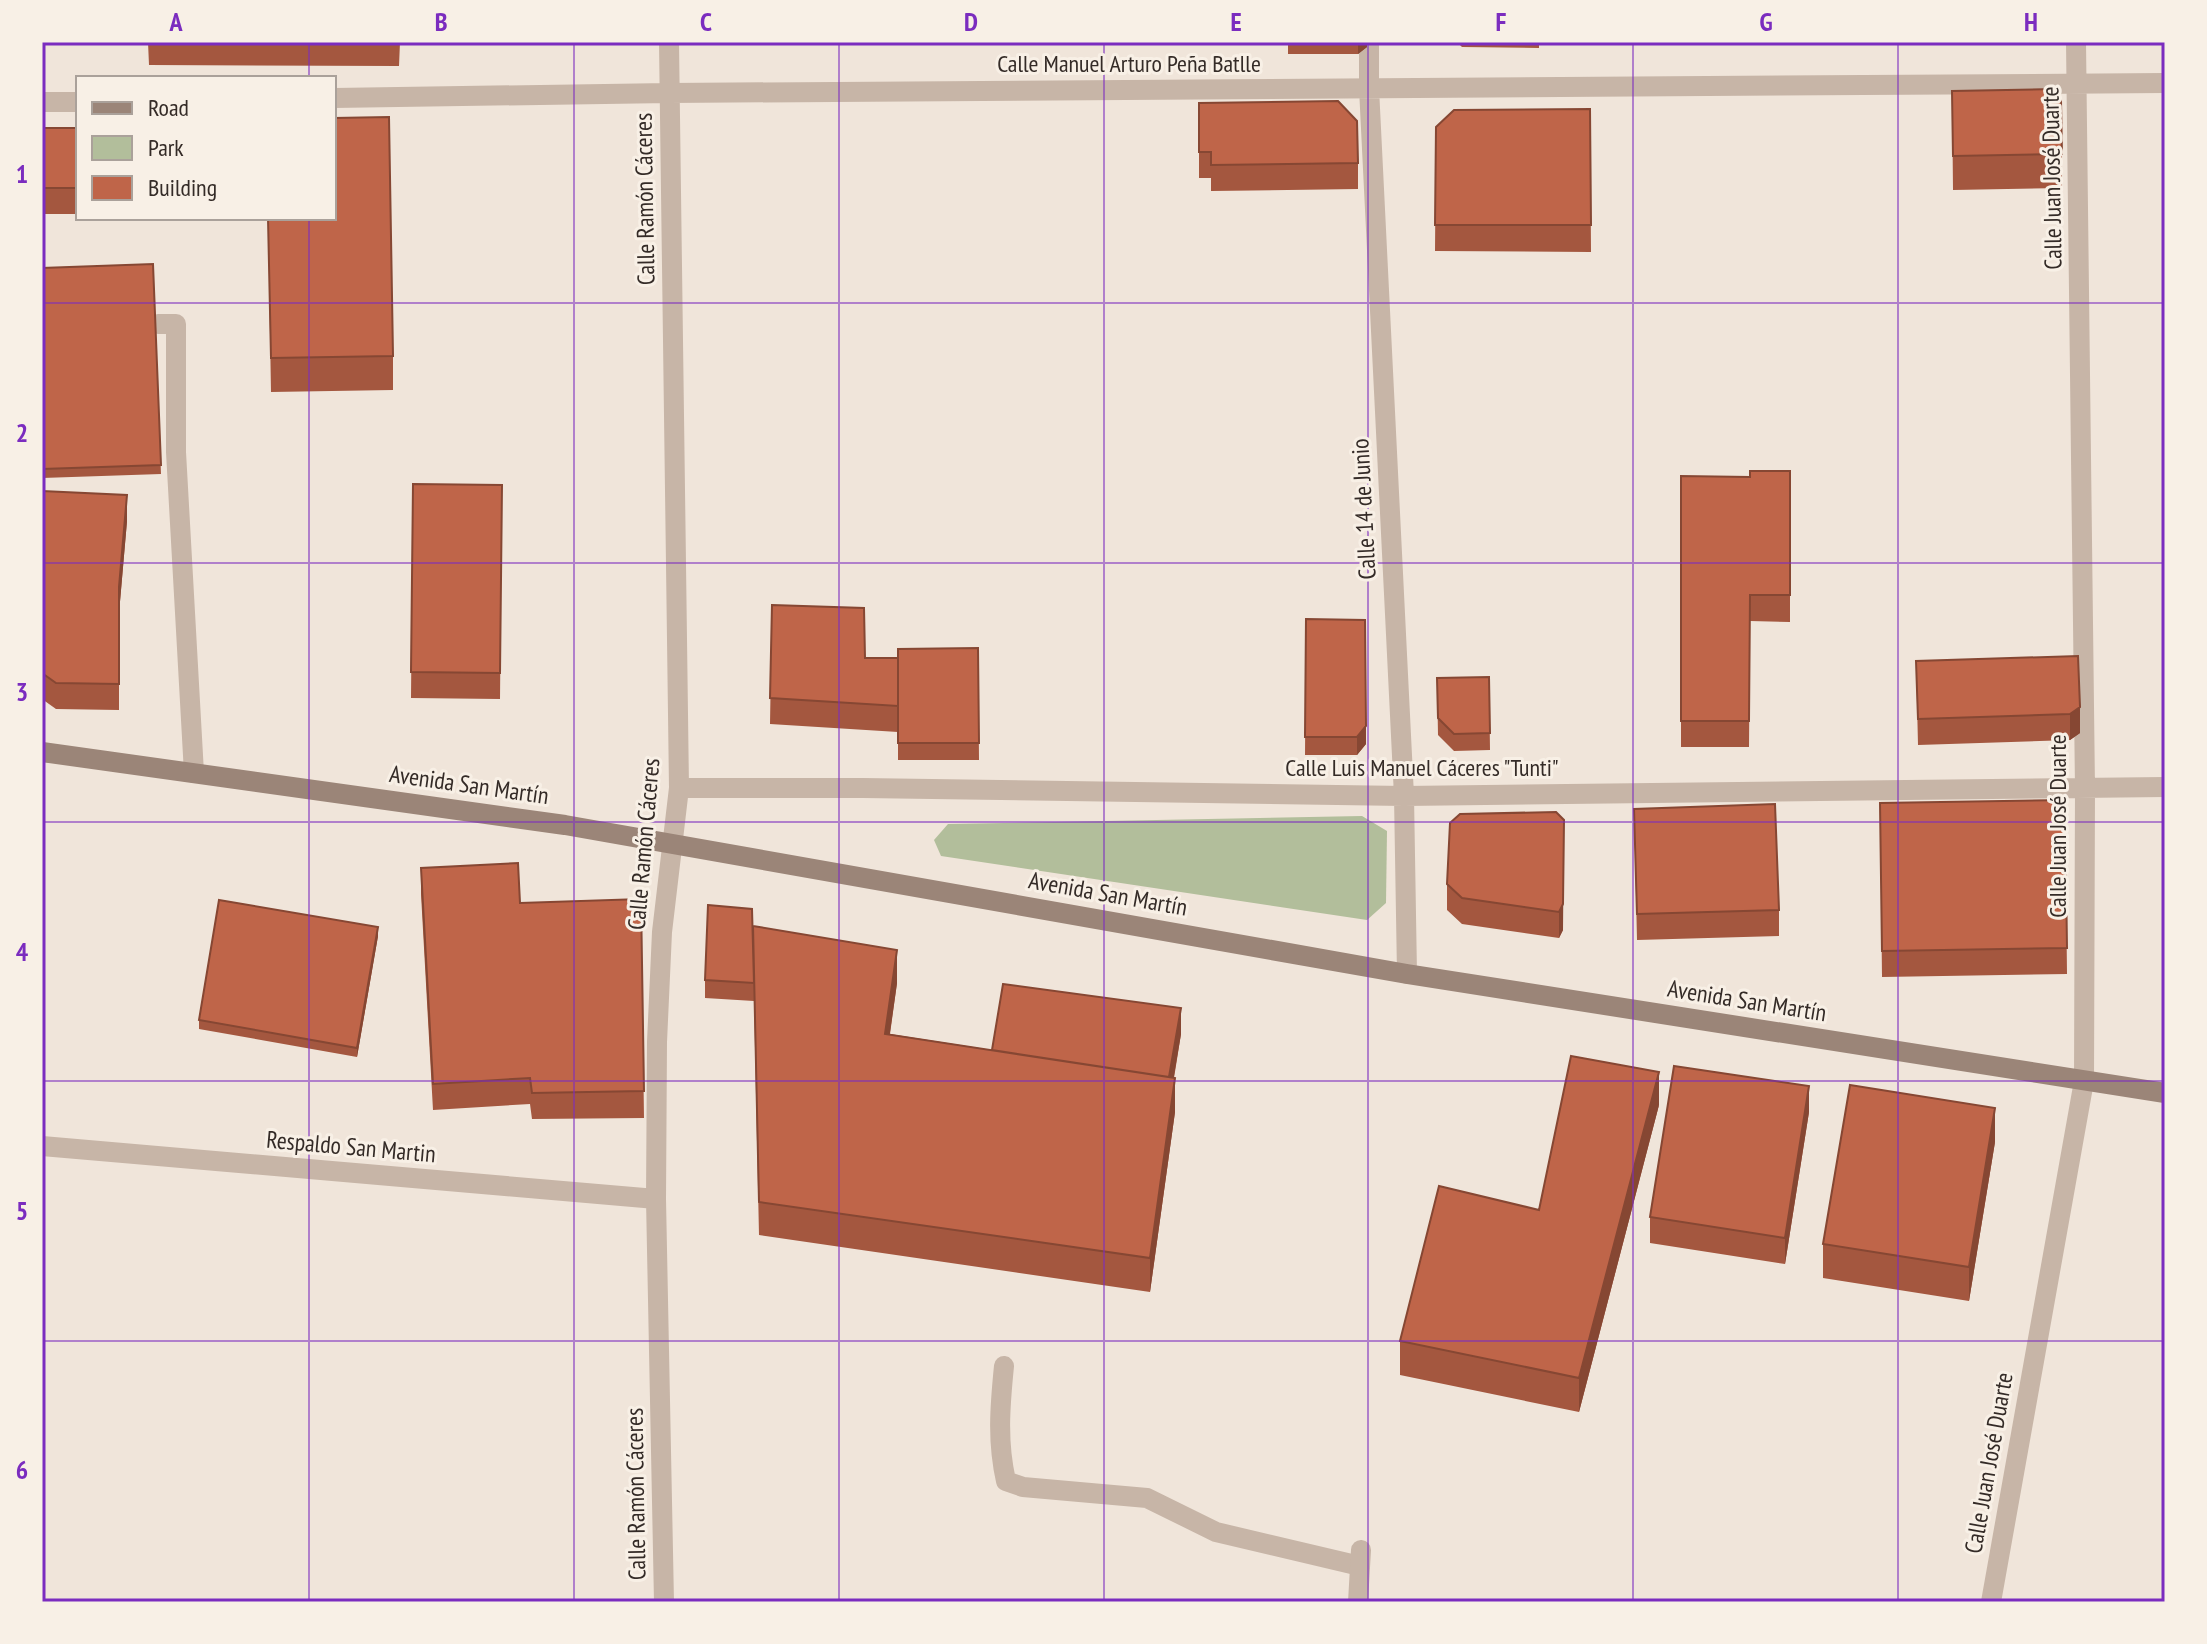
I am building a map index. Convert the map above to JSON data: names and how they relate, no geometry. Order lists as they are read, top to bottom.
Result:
{
  "streets": {
    "main road": ["Avenida San Martín"],
    "street": [
      "Calle Manuel Arturo Peña Batlle",
      "Calle Juan José Duarte",
      "Calle Ramón Cáceres",
      "Calle 14 de Junio",
      "Calle Luis Manuel Cáceres \"Tunti\"",
      "Respaldo San Martin"
    ]
  },
  "crossings": [
    ["Calle Manuel Arturo Peña Batlle", "Calle Juan José Duarte"],
    ["Calle Manuel Arturo Peña Batlle", "Calle Ramón Cáceres"],
    ["Calle Manuel Arturo Peña Batlle", "Calle 14 de Junio"],
    ["Calle Juan José Duarte", "Calle Luis Manuel Cáceres \"Tunti\""],
    ["Calle Juan José Duarte", "Avenida San Martín"],
    ["Calle Ramón Cáceres", "Calle Luis Manuel Cáceres \"Tunti\""],
    ["Calle Ramón Cáceres", "Avenida San Martín"],
    ["Calle Ramón Cáceres", "Respaldo San Martin"],
    ["Calle 14 de Junio", "Calle Luis Manuel Cáceres \"Tunti\""],
    ["Calle 14 de Junio", "Avenida San Martín"]
  ],
  "legend": ["Road", "Park", "Building"],
  "grid": {
    "columns": [
      "A",
      "B",
      "C",
      "D",
      "E",
      "F",
      "G",
      "H"
    ],
    "rows": [
      "1",
      "2",
      "3",
      "4",
      "5",
      "6"
    ]
  }
}
